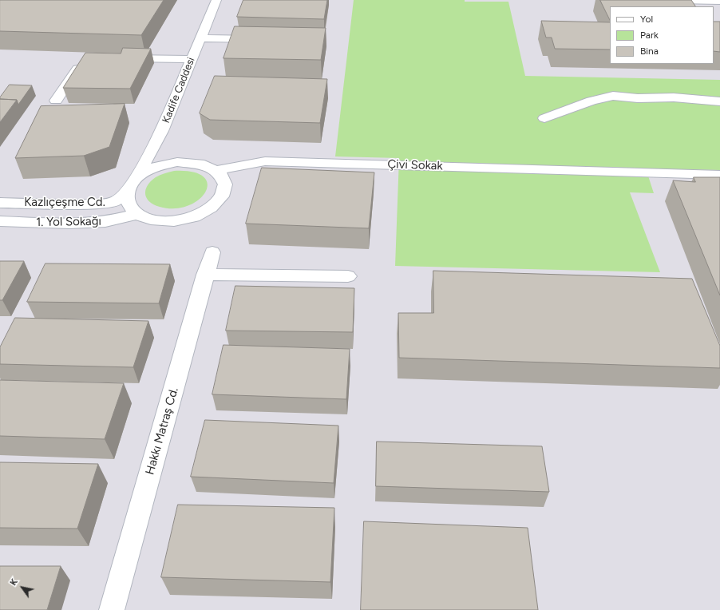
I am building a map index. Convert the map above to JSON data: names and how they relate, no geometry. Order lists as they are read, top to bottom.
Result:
{
  "streets": {
    "street": [
      "Kadife Caddesi",
      "Çivi Sokak",
      "Kazlıçeşme Cd.",
      "1. Yol Sokağı",
      "Hakkı Matraş Cd."
    ]
  },
  "crossings": [
    ["Kadife Caddesi", "Çivi Sokak"],
    ["Kadife Caddesi", "Kazlıçeşme Cd."],
    ["Kadife Caddesi", "1. Yol Sokağı"],
    ["Çivi Sokak", "Kazlıçeşme Cd."],
    ["Çivi Sokak", "1. Yol Sokağı"],
    ["Kazlıçeşme Cd.", "1. Yol Sokağı"]
  ],
  "legend": ["Yol", "Park", "Bina"],
  "north": "top left"
}
